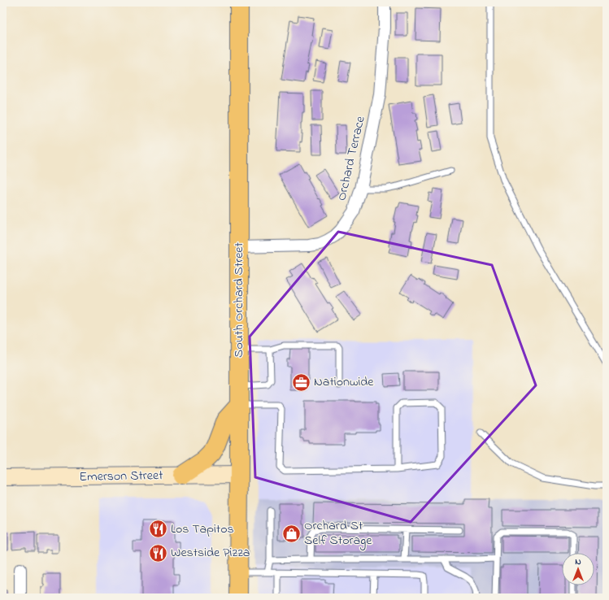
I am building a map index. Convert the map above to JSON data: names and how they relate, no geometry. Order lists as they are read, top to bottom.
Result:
{
  "streets": {
    "main road": ["South Orchard Street", "Emerson Street"],
    "street": ["Orchard Terrace"]
  },
  "crossings": [
    ["Orchard Terrace", "South Orchard Street"],
    ["South Orchard Street", "Emerson Street"]
  ],
  "places": {
    "office": ["Nationwide"],
    "restaurant": ["Los Tapitos", "Westside Pizza"],
    "shop": ["Orchard St Self Storage"]
  },
  "north": "top"
}
